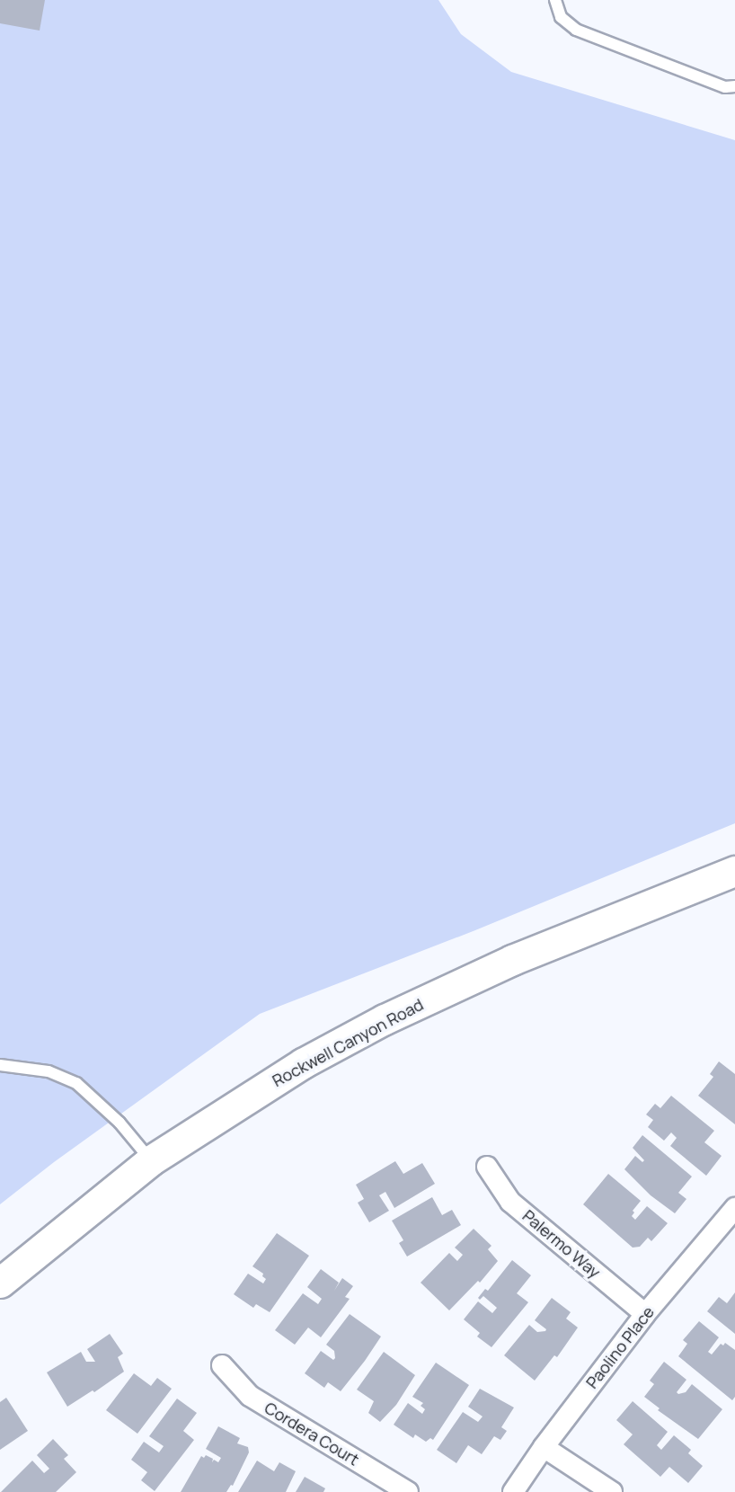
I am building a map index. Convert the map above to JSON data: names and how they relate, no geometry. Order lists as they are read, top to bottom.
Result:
{
  "streets": {
    "street": [
      "Rockwell Canyon Road",
      "Palermo Way",
      "Paolino Place",
      "Cordera Court"
    ]
  },
  "crossings": [
    ["Palermo Way", "Paolino Place"]
  ]
}
